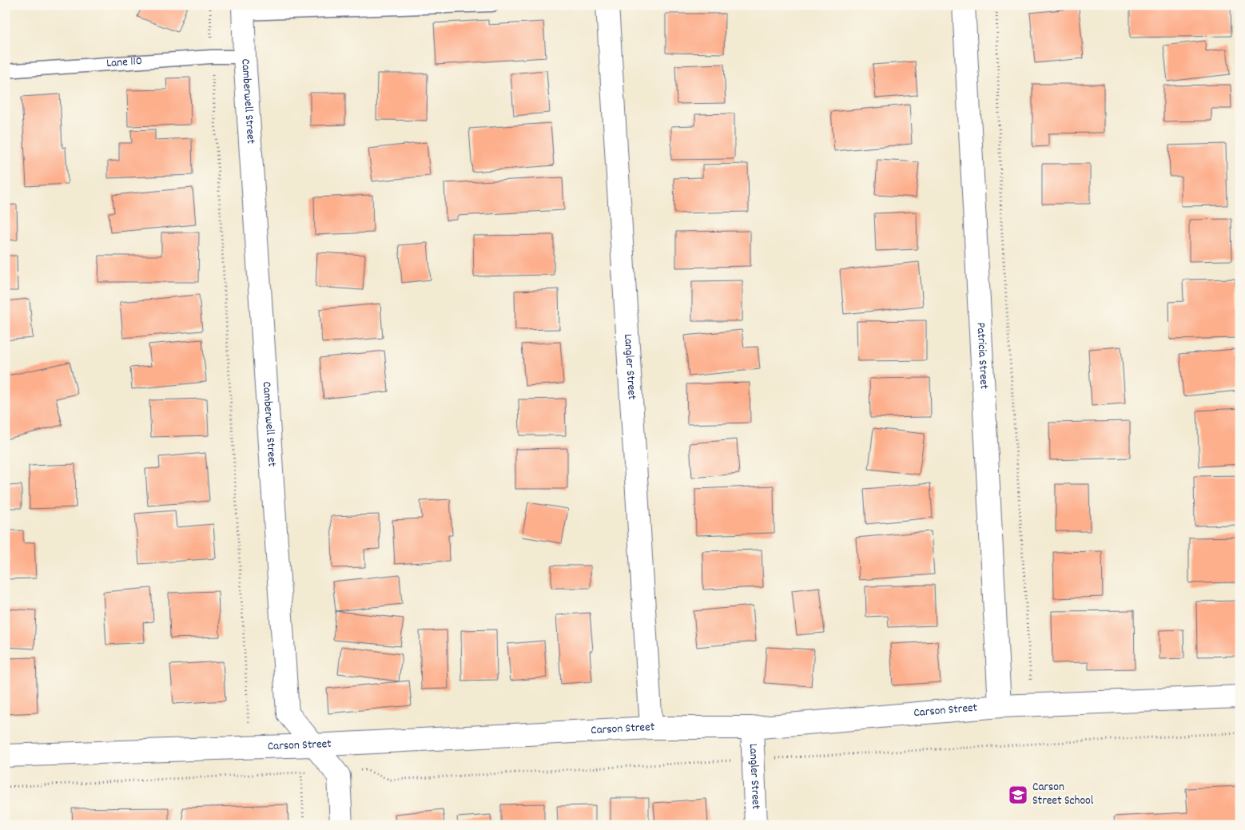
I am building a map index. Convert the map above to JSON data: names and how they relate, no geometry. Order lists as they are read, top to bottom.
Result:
{
  "streets": {
    "street": [
      "Camberwell Street",
      "Patricia Street",
      "Langler Street",
      "Carson Street"
    ],
    "lane": ["Lane 110"]
  },
  "crossings": [
    ["Lane 110", "Camberwell Street"],
    ["Camberwell Street", "Carson Street"],
    ["Patricia Street", "Carson Street"],
    ["Langler Street", "Carson Street"]
  ],
  "places": {
    "school or university": ["Carson Street School"]
  }
}
